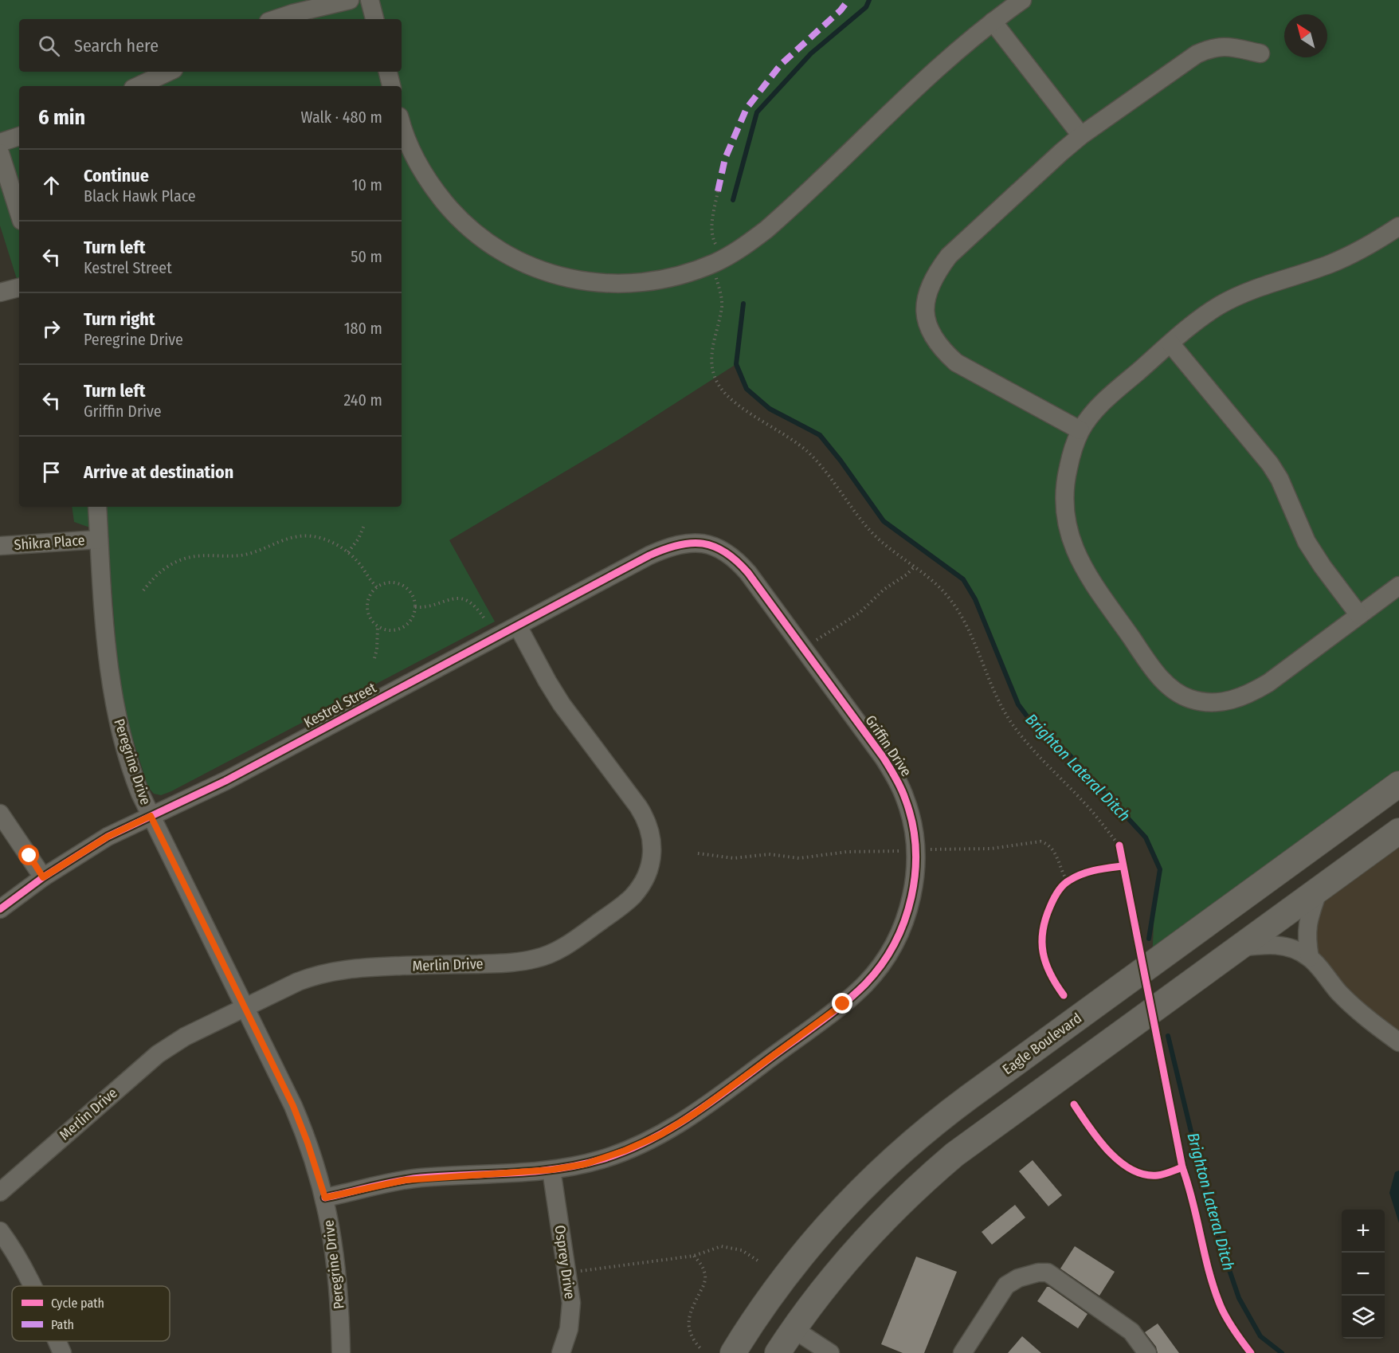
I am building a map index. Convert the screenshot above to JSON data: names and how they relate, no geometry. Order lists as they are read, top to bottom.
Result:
{
  "streets": {
    "street": [
      "Shikra Place",
      "Kestrel Street",
      "Griffin Drive",
      "Peregrine Drive",
      "Merlin Drive",
      "Eagle Boulevard",
      "Osprey Drive"
    ]
  },
  "crossings": [
    ["Shikra Place", "Peregrine Drive"],
    ["Kestrel Street", "Griffin Drive"],
    ["Kestrel Street", "Peregrine Drive"],
    ["Kestrel Street", "Merlin Drive"],
    ["Griffin Drive", "Peregrine Drive"],
    ["Griffin Drive", "Osprey Drive"],
    ["Peregrine Drive", "Merlin Drive"]
  ],
  "water": ["Brighton Lateral Ditch"],
  "legend": ["Cycle path", "Path"],
  "north": "top left",
  "page": {
    "search": "Search here",
    "heading": ["6 min", "Walk · 480 m"],
    "list": [
      ["Continue", "Black Hawk Place", "10 m"],
      ["Turn left", "Kestrel Street", "50 m"],
      ["Turn right", "Peregrine Drive", "180 m"],
      ["Turn left", "Griffin Drive", "240 m"],
      "Arrive at destination"
    ],
    "map_buttons": ["+", "−"]
  }
}
